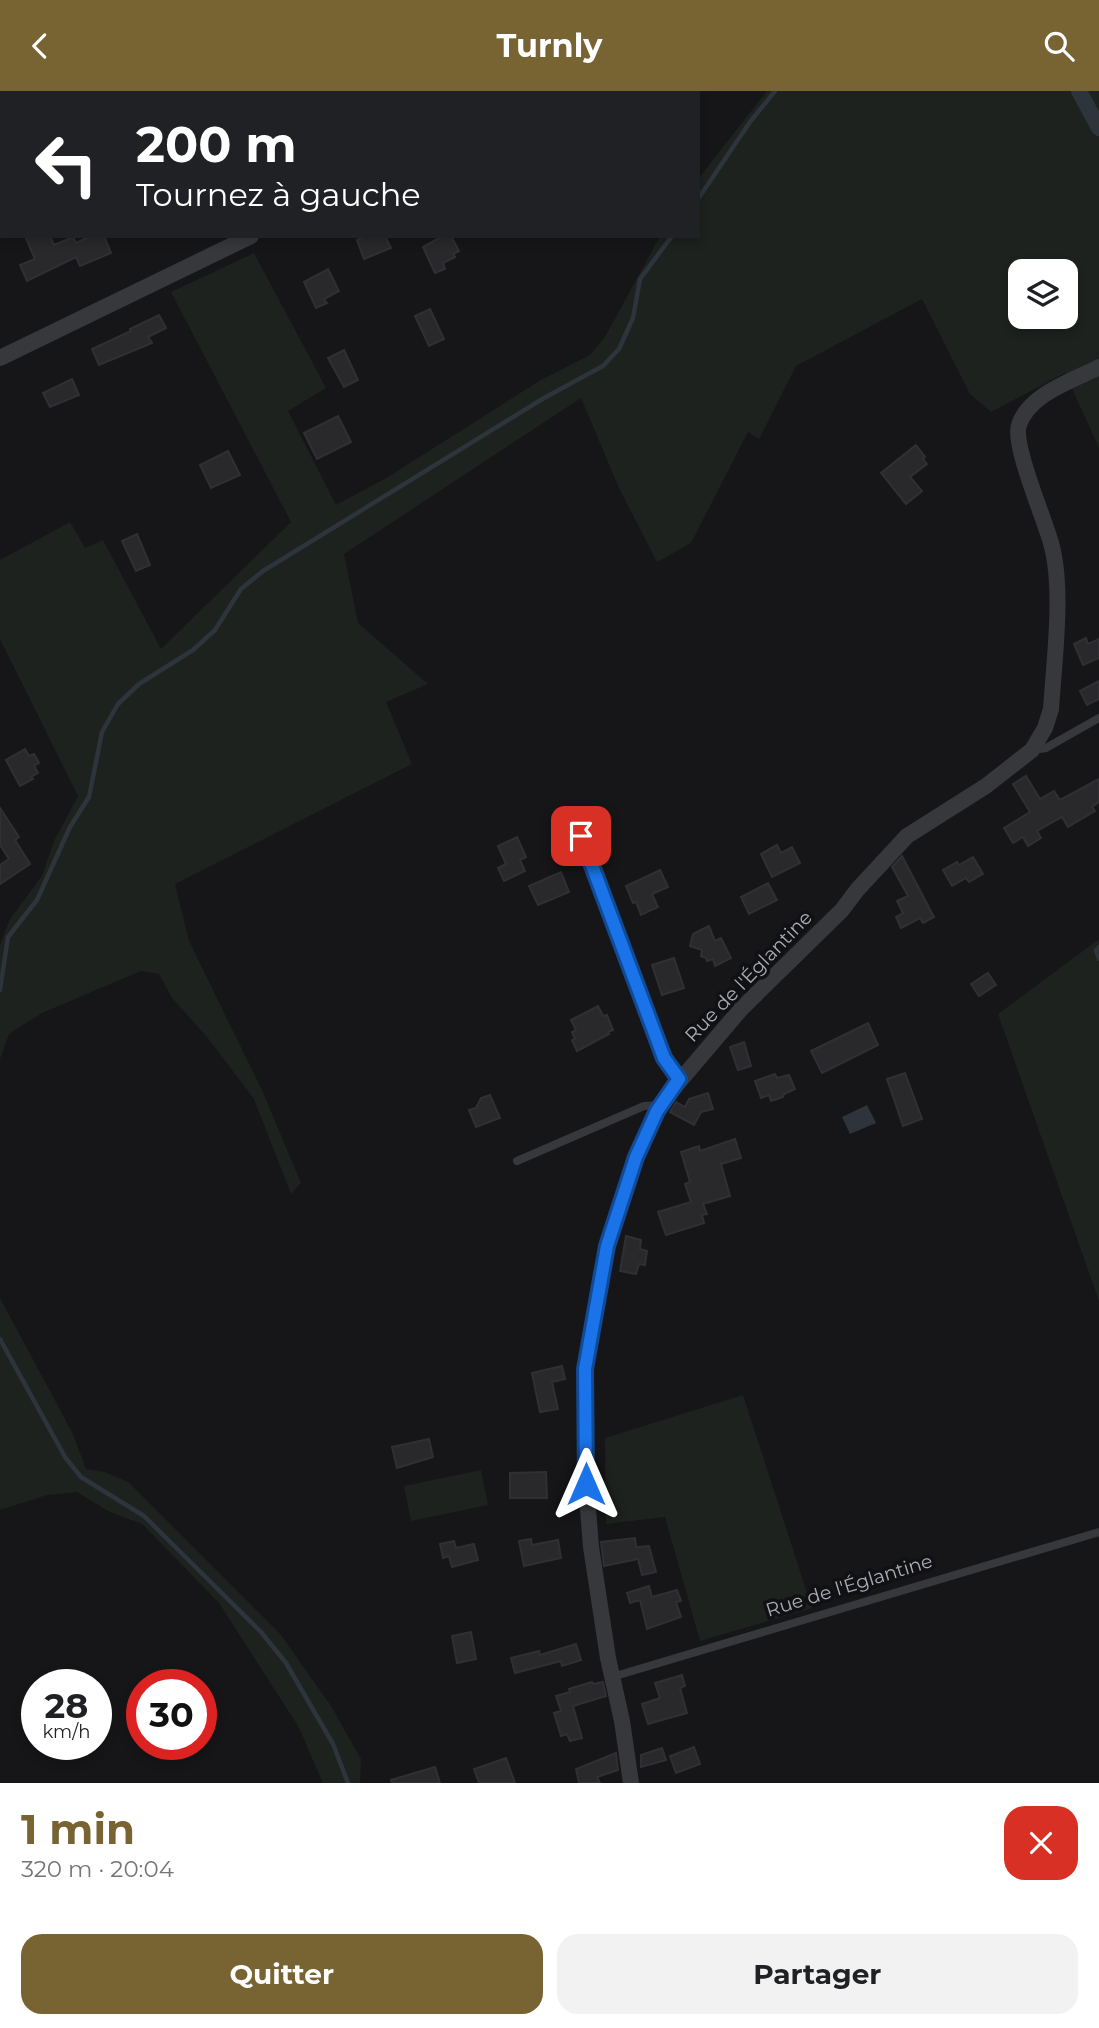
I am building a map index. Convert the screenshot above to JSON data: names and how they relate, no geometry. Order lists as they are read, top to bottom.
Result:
{
  "streets": {
    "street": ["Rue de l'Églantine"]
  },
  "page": {
    "header": "Turnly",
    "turn": ["200 m", "Tournez à gauche"],
    "speed": "28 km/h",
    "limit": "30",
    "heading": ["1 min", "320 m · 20:04"],
    "buttons": ["Quitter", "Partager"]
  }
}
